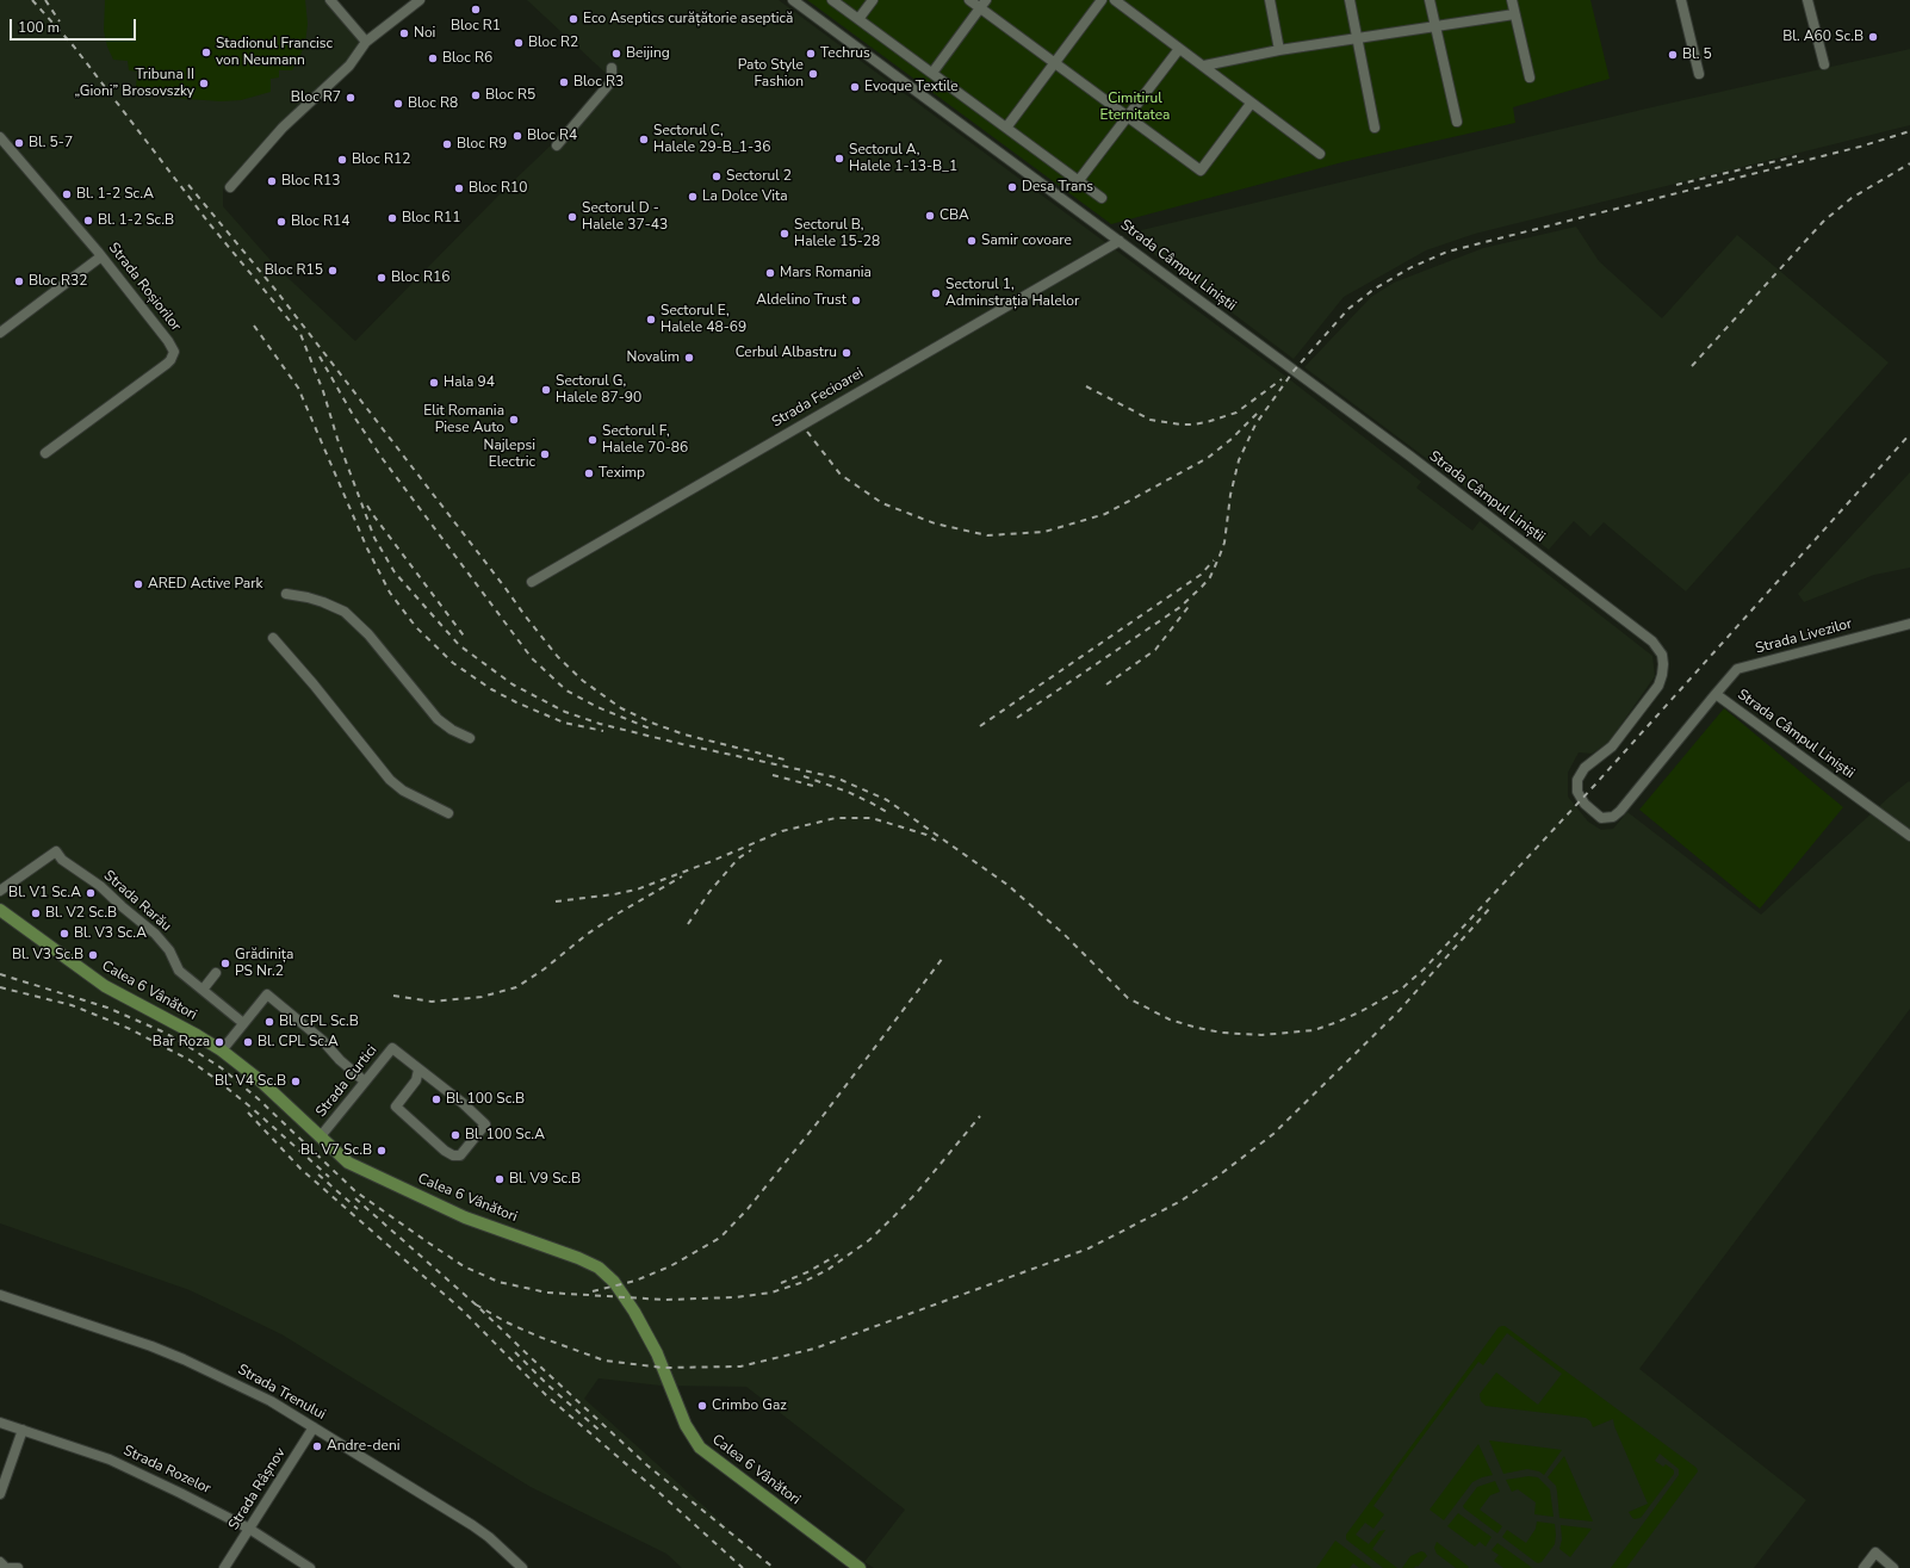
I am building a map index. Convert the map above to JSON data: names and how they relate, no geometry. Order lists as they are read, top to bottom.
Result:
{
  "streets": {
    "main road": ["Calea 6 Vânători"],
    "street": [
      "Strada Câmpul Liniștii",
      "Strada Roșiorilor",
      "Strada Fecioarei",
      "Strada Livezilor",
      "Strada Rarău",
      "Strada Curtici",
      "Strada Trenului",
      "Strada Rozelor",
      "Strada Râșnov"
    ]
  },
  "crossings": [
    ["Strada Câmpul Liniștii", "Strada Fecioarei"],
    ["Strada Câmpul Liniștii", "Strada Livezilor"],
    ["Calea 6 Vânători", "Strada Curtici"],
    ["Strada Trenului", "Strada Râșnov"],
    ["Strada Rozelor", "Strada Râșnov"]
  ],
  "parks": ["Cimitirul Eternitatea"],
  "places": [
    "Bloc R1",
    "Eco Aseptics curățătorie aseptică",
    "Noi",
    "Bl. A60 Sc.B",
    "Bloc R2",
    "Stadionul Francisc von Neumann",
    "Beijing",
    "Techrus",
    "Bl. 5",
    "Bloc R6",
    "Pato Style Fashion",
    "Bloc R3",
    "Tribuna II „Gioni” Brosovszky",
    "Evoque Textile",
    "Bloc R5",
    "Bloc R7",
    "Bloc R8",
    "Bloc R4",
    "Sectorul C, Halele 29-B_1-36",
    "Bl. 5-7",
    "Bloc R9",
    "Sectorul A, Halele 1-13-B_1",
    "Bloc R12",
    "Sectorul 2",
    "Bloc R13",
    "Desa Trans",
    "Bloc R10",
    "Bl. 1-2 Sc.A",
    "La Dolce Vita",
    "CBA",
    "Sectorul D - Halele 37-43",
    "Bloc R11",
    "Bl. 1-2 Sc.B",
    "Bloc R14",
    "Sectorul B, Halele 15-28",
    "Samir covoare",
    "Bloc R15",
    "Mars Romania",
    "Bloc R16",
    "Bloc R32",
    "Sectorul 1, Adminstrația Halelor",
    "Aldelino Trust",
    "Sectorul E, Halele 48-69",
    "Cerbul Albastru",
    "Novalim",
    "Hala 94",
    "Sectorul G, Halele 87-90",
    "Elit Romania Piese Auto",
    "Sectorul F, Halele 70-86",
    "Najlepsi Electric",
    "Teximp",
    "ARED Active Park",
    "Bl. V1 Sc.A",
    "Bl. V2 Sc.B",
    "Bl. V3 Sc.A",
    "Bl. V3 Sc.B",
    "Grădinița PS Nr.2",
    "Bl. CPL Sc.B",
    "Bar Roza",
    "Bl. CPL Sc.A",
    "Bl. V4 Sc.B",
    "Bl. 100 Sc.B",
    "Bl. 100 Sc.A",
    "Bl. V7 Sc.B",
    "Bl. V9 Sc.B",
    "Crimbo Gaz",
    "Andre-deni"
  ],
  "scale_bar": "100 m"
}
